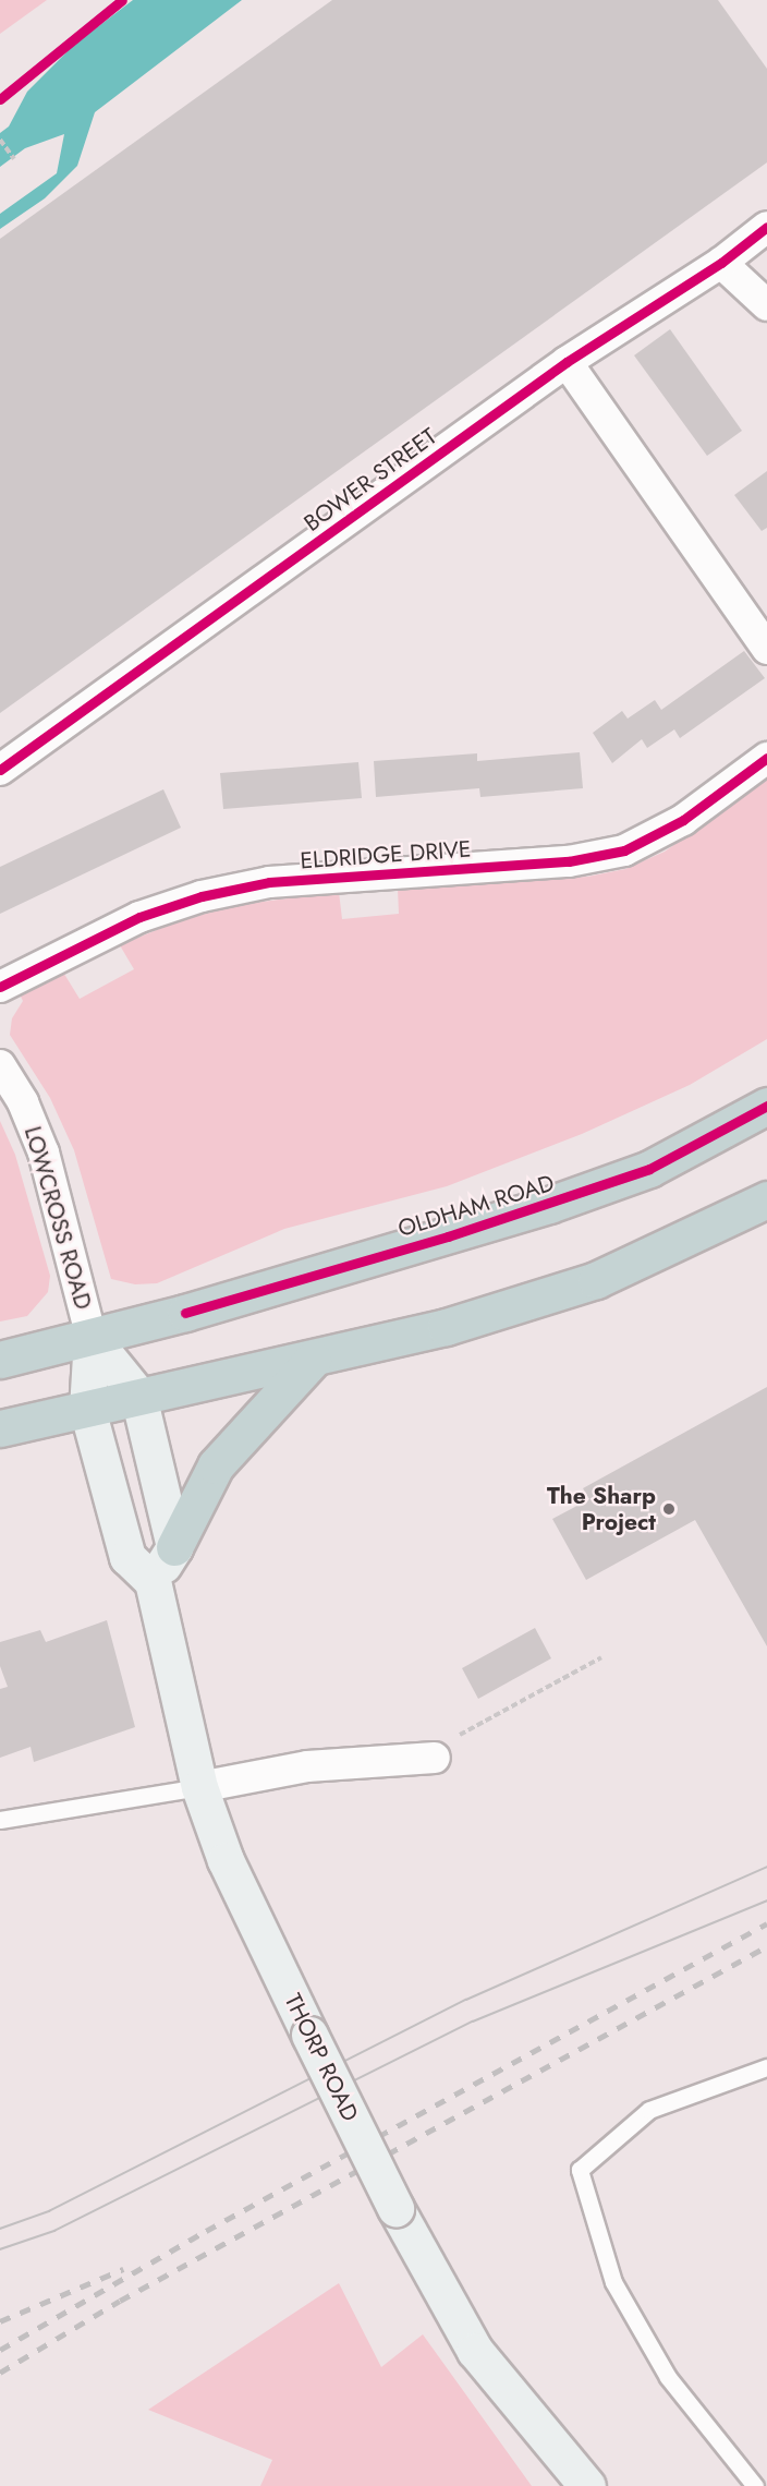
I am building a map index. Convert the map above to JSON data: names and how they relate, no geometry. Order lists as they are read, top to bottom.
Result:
{
  "streets": {
    "highway": ["OLDHAM ROAD"],
    "main road": ["THORP ROAD"],
    "street": ["BOWER STREET", "ELDRIDGE DRIVE", "LOWCROSS ROAD"]
  },
  "crossings": [
    ["OLDHAM ROAD", "LOWCROSS ROAD"]
  ],
  "places": ["The Sharp Project"]
}
